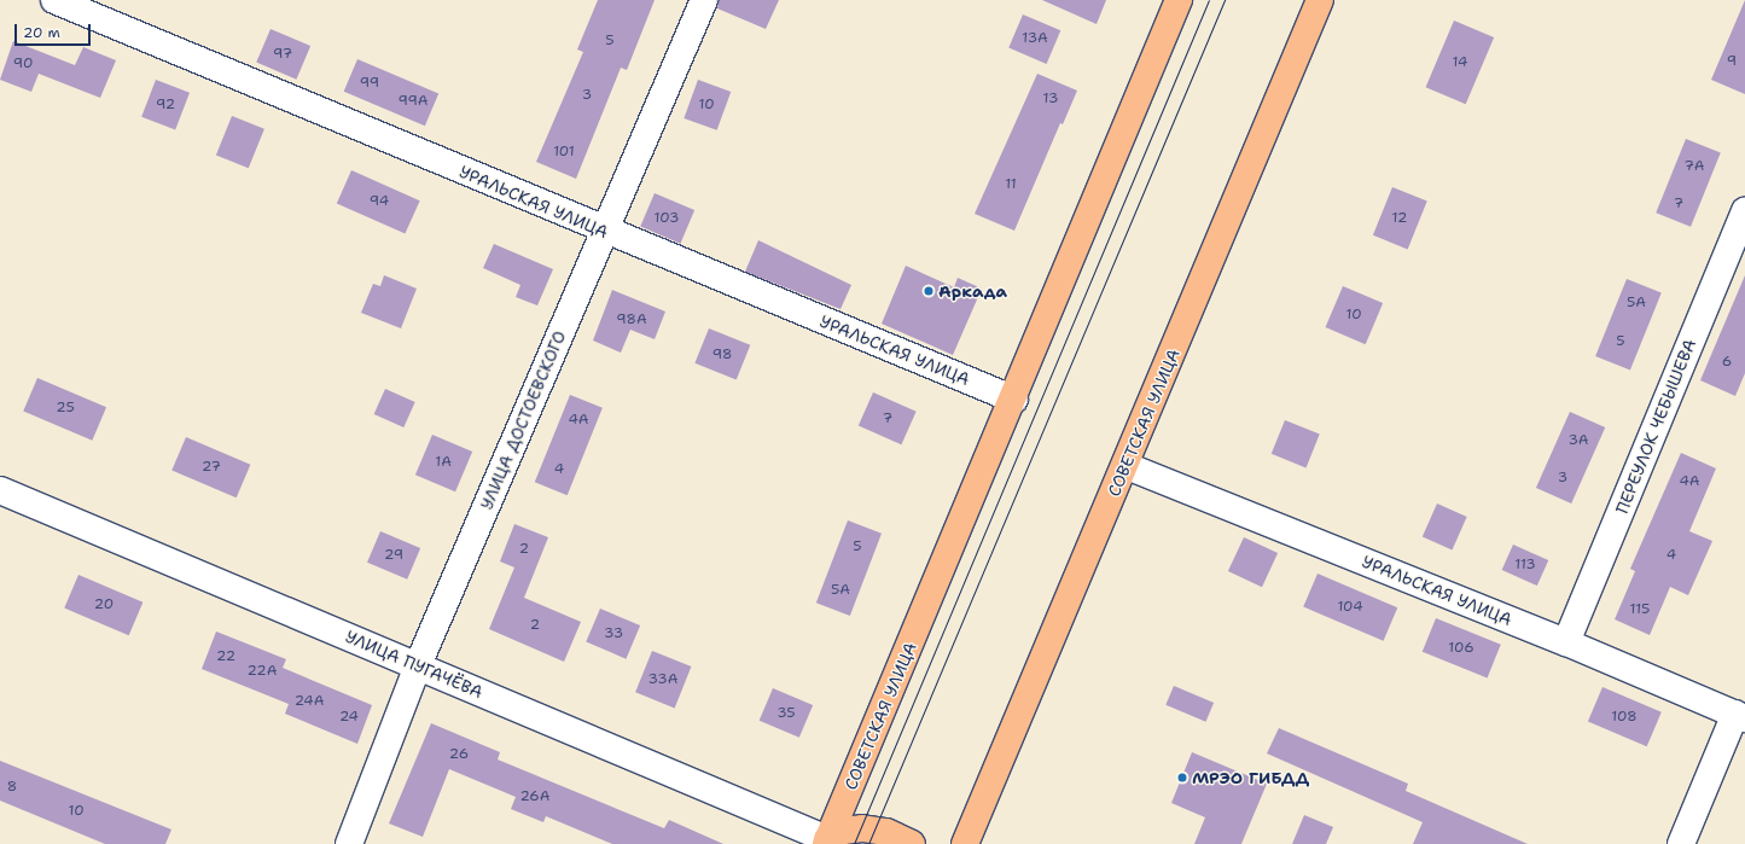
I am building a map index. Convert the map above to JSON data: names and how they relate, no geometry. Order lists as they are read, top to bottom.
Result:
{
  "streets": {
    "main road": ["СОВЕТСКАЯ УЛИЦА"],
    "street": [
      "УРАЛЬСКАЯ УЛИЦА",
      "УЛИЦА ДОСТОЕВСКОГО",
      "ПЕРЕУЛОК ЧЕБЫШЕВА",
      "УЛИЦА ПУГАЧЁВА"
    ]
  },
  "crossings": [
    ["УРАЛЬСКАЯ УЛИЦА", "УЛИЦА ДОСТОЕВСКОГО"],
    ["УРАЛЬСКАЯ УЛИЦА", "СОВЕТСКАЯ УЛИЦА"],
    ["УРАЛЬСКАЯ УЛИЦА", "ПЕРЕУЛОК ЧЕБЫШЕВА"],
    ["УЛИЦА ДОСТОЕВСКОГО", "УЛИЦА ПУГАЧЁВА"],
    ["СОВЕТСКАЯ УЛИЦА", "УЛИЦА ПУГАЧЁВА"]
  ],
  "places": ["Аркада", "МРЭО ГИБДД"],
  "house_numbers": [
    "13А",
    "5",
    "97",
    "9",
    "14",
    "90",
    "99",
    "3",
    "13",
    "99А",
    "92",
    "10",
    "101",
    "7А",
    "11",
    "94",
    "7",
    "103",
    "12",
    "5А",
    "10",
    "98А",
    "5",
    "98",
    "6",
    "25",
    "7",
    "4А",
    "3А",
    "1А",
    "27",
    "4",
    "3",
    "4А",
    "5",
    "2",
    "29",
    "4",
    "113",
    "5А",
    "20",
    "104",
    "115",
    "2",
    "33",
    "106",
    "22",
    "22А",
    "33А",
    "24А",
    "35",
    "24",
    "108",
    "26",
    "8",
    "26А",
    "10"
  ],
  "scale_bar": "20 m"
}
